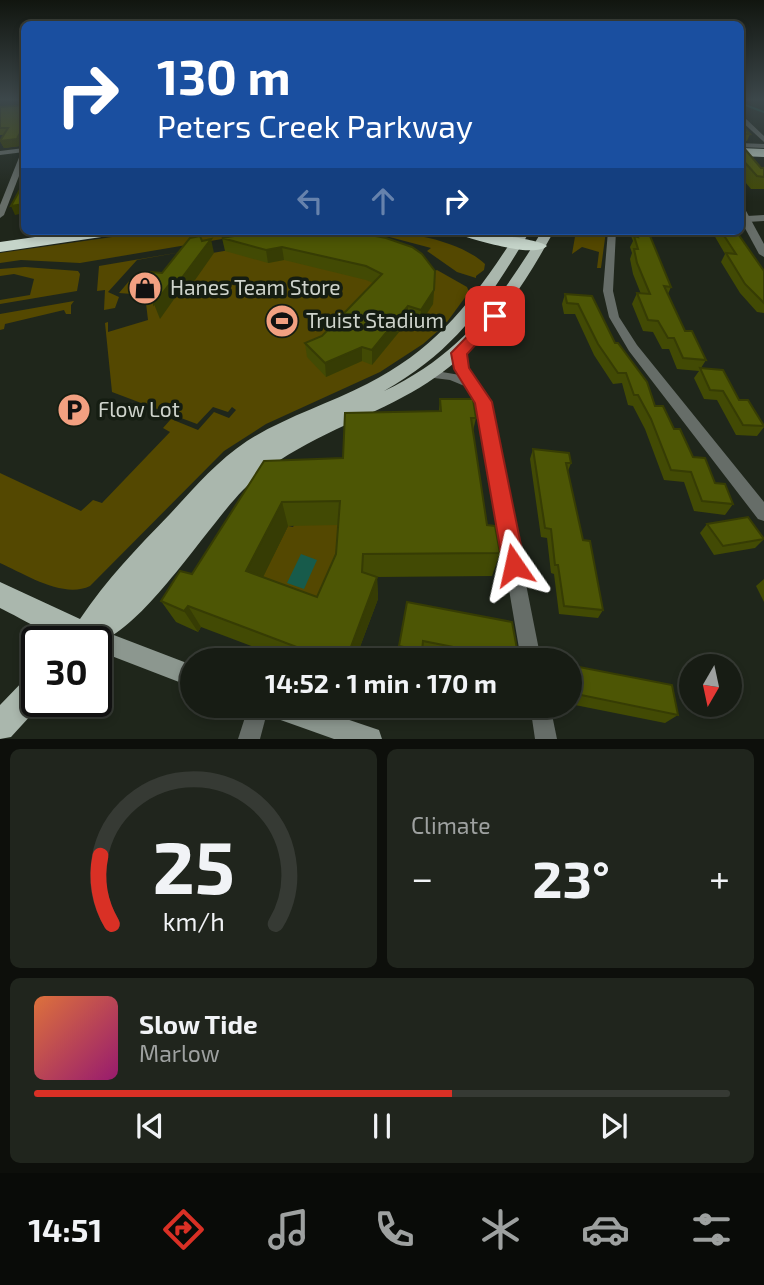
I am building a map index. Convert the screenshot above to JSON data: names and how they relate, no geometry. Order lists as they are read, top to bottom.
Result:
{
  "places": {
    "shop": ["Hanes Team Store"],
    "sports": ["Truist Stadium"],
    "parking": ["Flow Lot"]
  },
  "north": "bottom",
  "page": {
    "turn": ["130 m", "Peters Creek Parkway"],
    "limit": "30",
    "trip": "14:52 · 1 min · 170 m",
    "tile": "Climate",
    "heat": ["−", "23°", "+"],
    "song": ["Slow Tide", "Marlow"],
    "tabs": "14:51",
    "gauge": ["25", "km/h"]
  }
}
